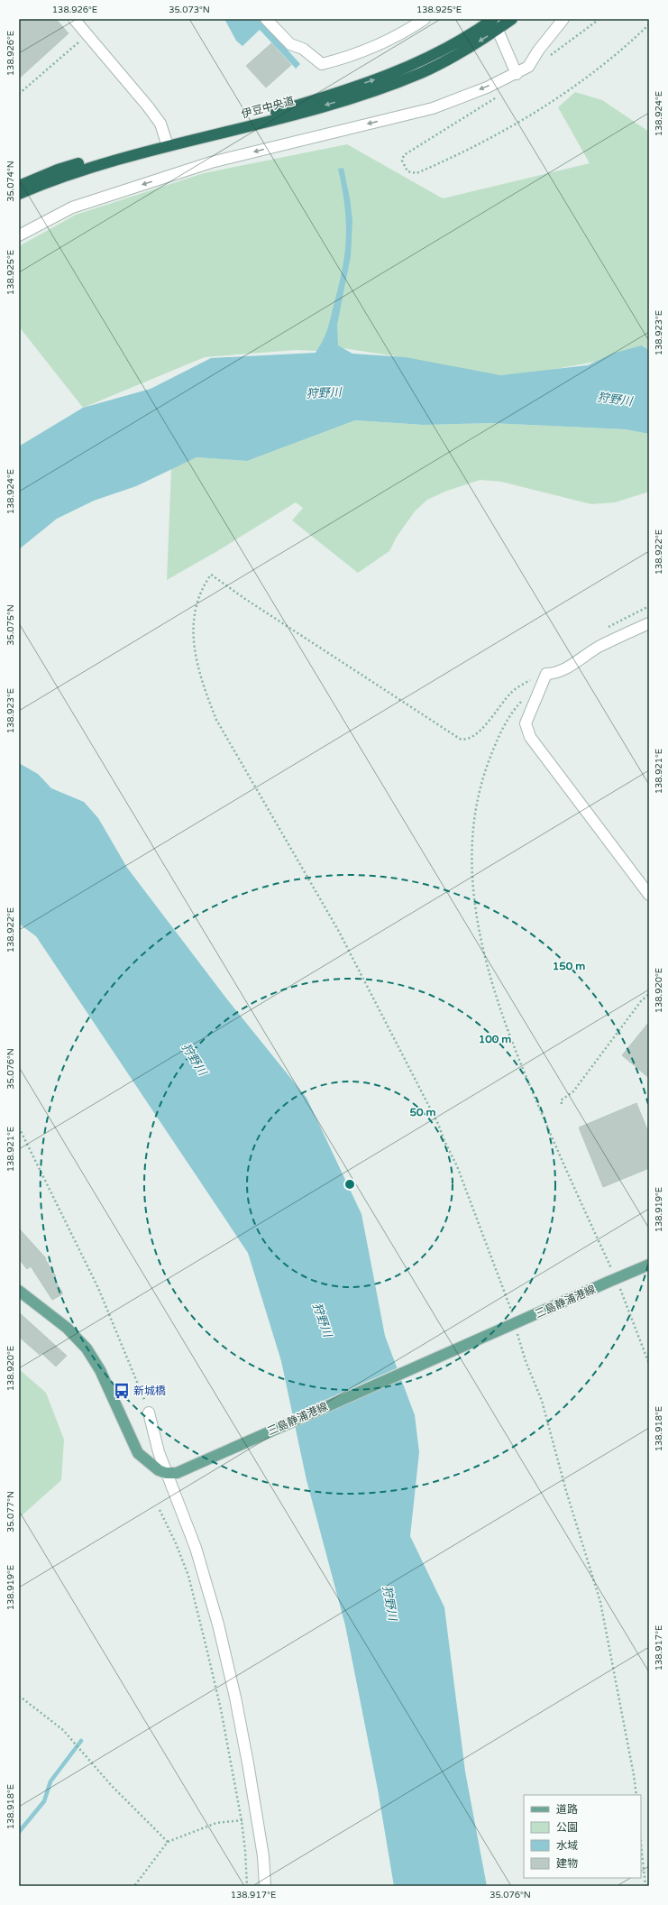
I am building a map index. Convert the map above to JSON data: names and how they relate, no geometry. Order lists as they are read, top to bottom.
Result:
{
  "streets": {
    "highway": ["伊豆中央道"],
    "main road": ["三島静浦港線"]
  },
  "water": ["狩野川"],
  "places": {
    "bus stop": ["新城橋"]
  },
  "legend": [
    "道路",
    "公園",
    "水域",
    "建物"
  ],
  "coordinates": [
    "138.926°E",
    "35.073°N",
    "138.925°E",
    "138.924°E",
    "35.074°N",
    "138.923°E",
    "138.922°E",
    "35.075°N",
    "138.921°E",
    "138.920°E",
    "35.076°N",
    "138.919°E",
    "138.918°E",
    "35.077°N",
    "138.917°E"
  ],
  "rings": ["150 m", "100 m", "50 m"]
}
